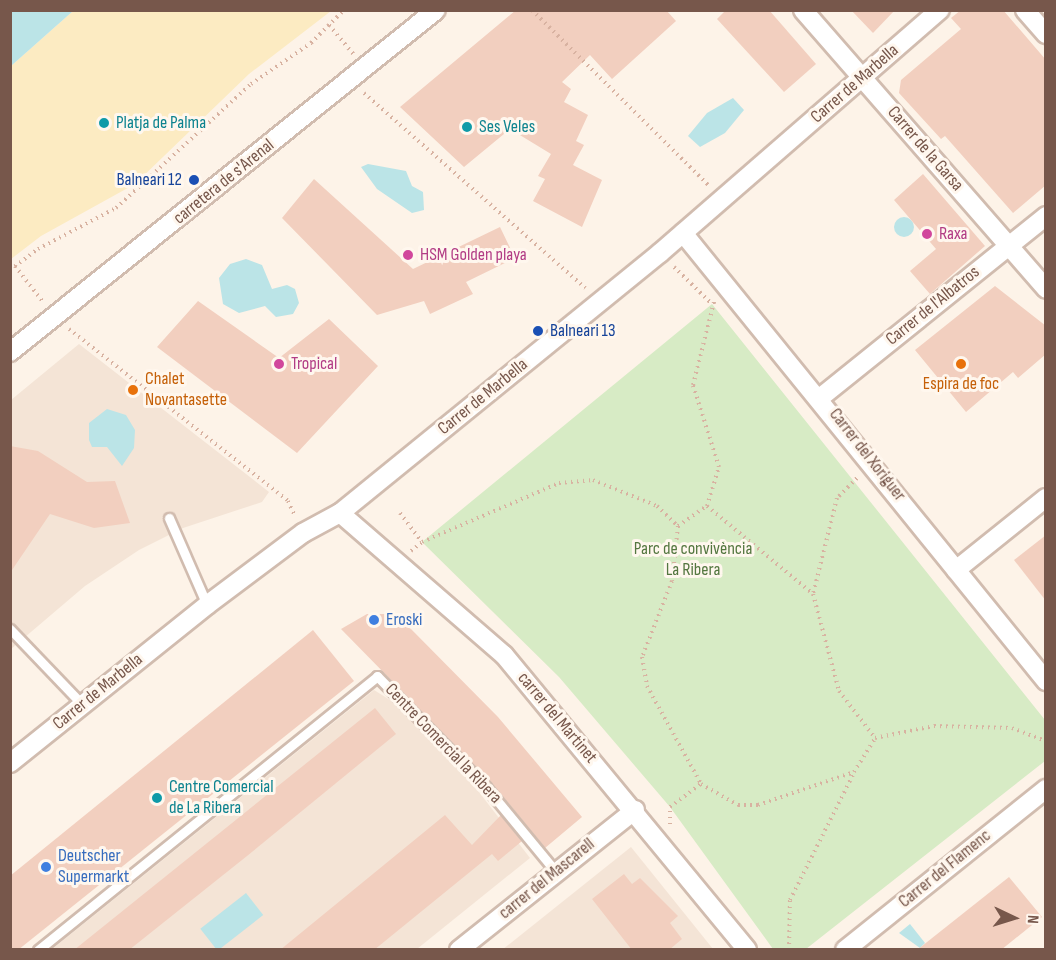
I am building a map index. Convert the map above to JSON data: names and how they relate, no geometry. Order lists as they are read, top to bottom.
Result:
{
  "streets": {
    "street": [
      "Carrer de Marbella",
      "Carrer de la Garsa",
      "carretera de s'Arenal",
      "Carrer de l'Albatros",
      "Carrer del Xoriguer",
      "carrer del Martinet",
      "Carrer del Flamenc",
      "carrer del Mascarell"
    ],
    "lane": ["Centre Comercial la Ribera"]
  },
  "crossings": [
    ["Carrer de Marbella", "Carrer de la Garsa"],
    ["Carrer de Marbella", "Carrer del Xoriguer"],
    ["Carrer de Marbella", "carrer del Martinet"],
    ["Carrer de la Garsa", "Carrer de l'Albatros"],
    ["Carrer de l'Albatros", "Carrer del Xoriguer"],
    ["carrer del Martinet", "carrer del Mascarell"],
    ["Centre Comercial la Ribera", "carrer del Mascarell"]
  ],
  "parks": ["Parc de convivència La Ribera"],
  "places": [
    "Platja de Palma",
    "Ses Veles",
    "Balneari 12",
    "Raxa",
    "HSM Golden playa",
    "Balneari 13",
    "Tropical",
    "Espira de foc",
    "Chalet Novantasette",
    "Eroski",
    "Centre Comercial de La Ribera",
    "Deutscher Supermarkt"
  ],
  "north": "right"
}
